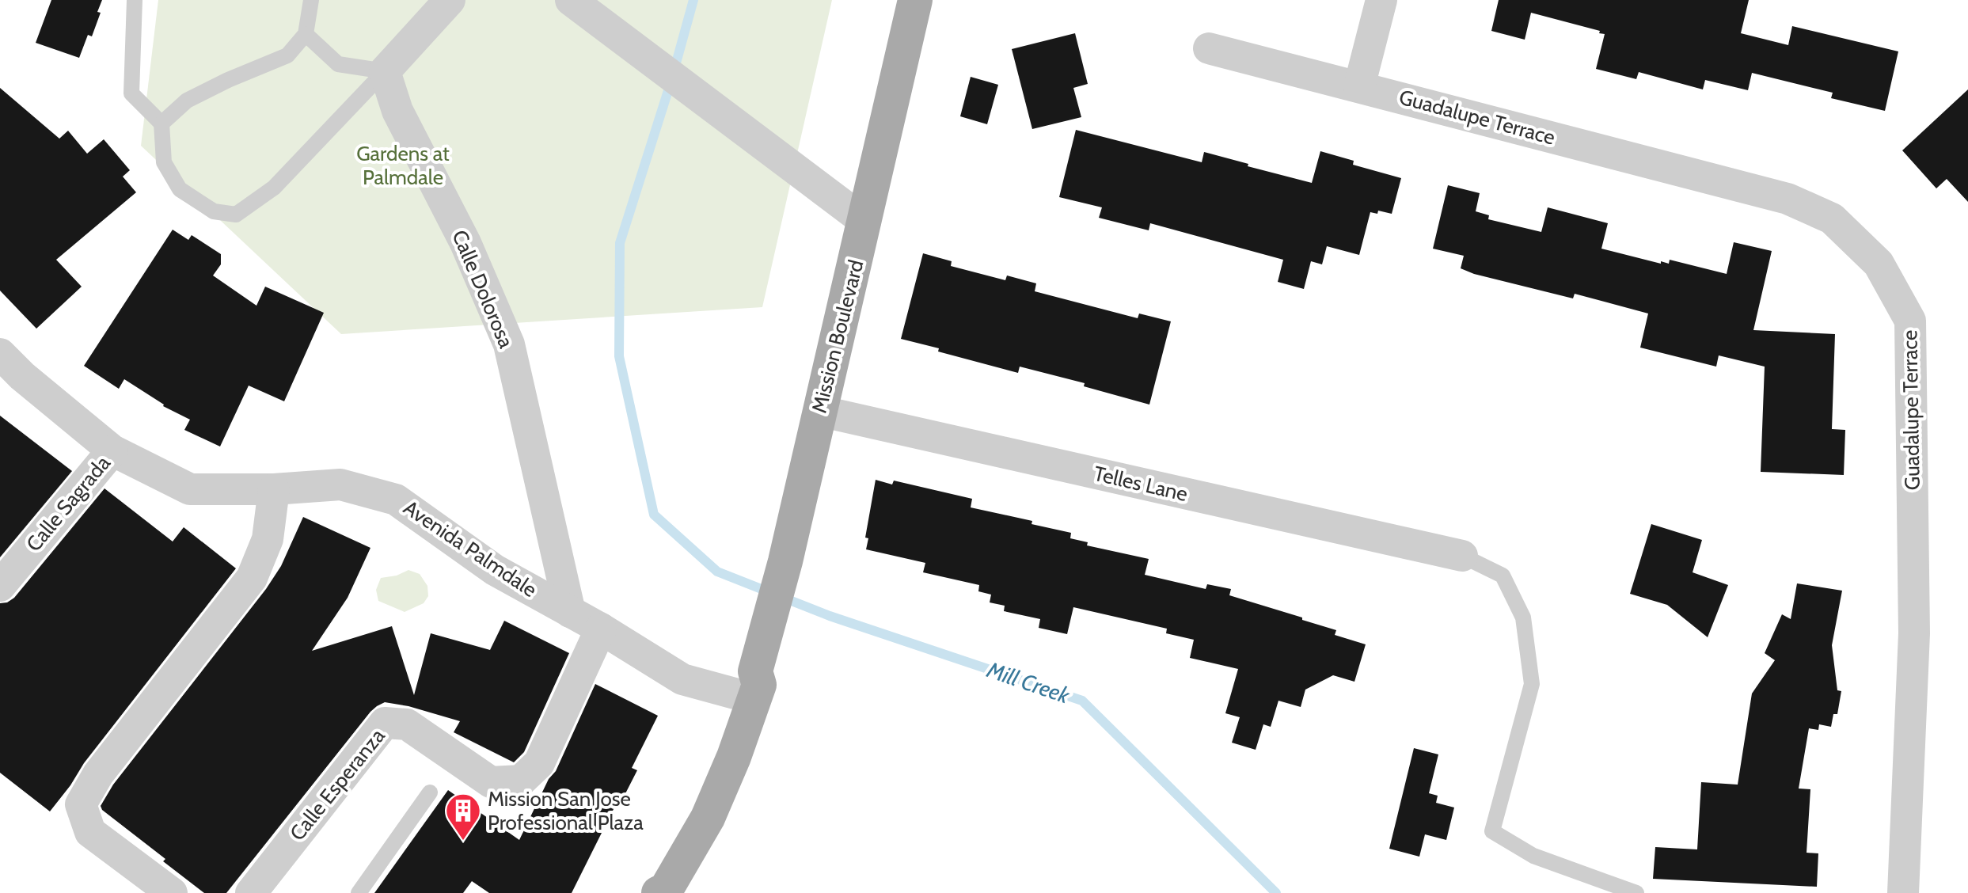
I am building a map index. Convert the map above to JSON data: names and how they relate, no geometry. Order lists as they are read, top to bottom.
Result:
{
  "streets": {
    "main road": ["Mission Boulevard"],
    "street": [
      "Guadalupe Terrace",
      "Calle Dolorosa",
      "Telles Lane",
      "Calle Sagrada",
      "Avenida Palmdale",
      "Calle Esperanza"
    ]
  },
  "crossings": [
    ["Calle Dolorosa", "Avenida Palmdale"],
    ["Mission Boulevard", "Telles Lane"],
    ["Mission Boulevard", "Avenida Palmdale"],
    ["Calle Sagrada", "Avenida Palmdale"],
    ["Avenida Palmdale", "Calle Esperanza"]
  ],
  "water": ["Mill Creek"],
  "parks": ["Gardens at Palmdale"],
  "places": {
    "building": ["Mission San Jose Professional Plaza"]
  }
}
